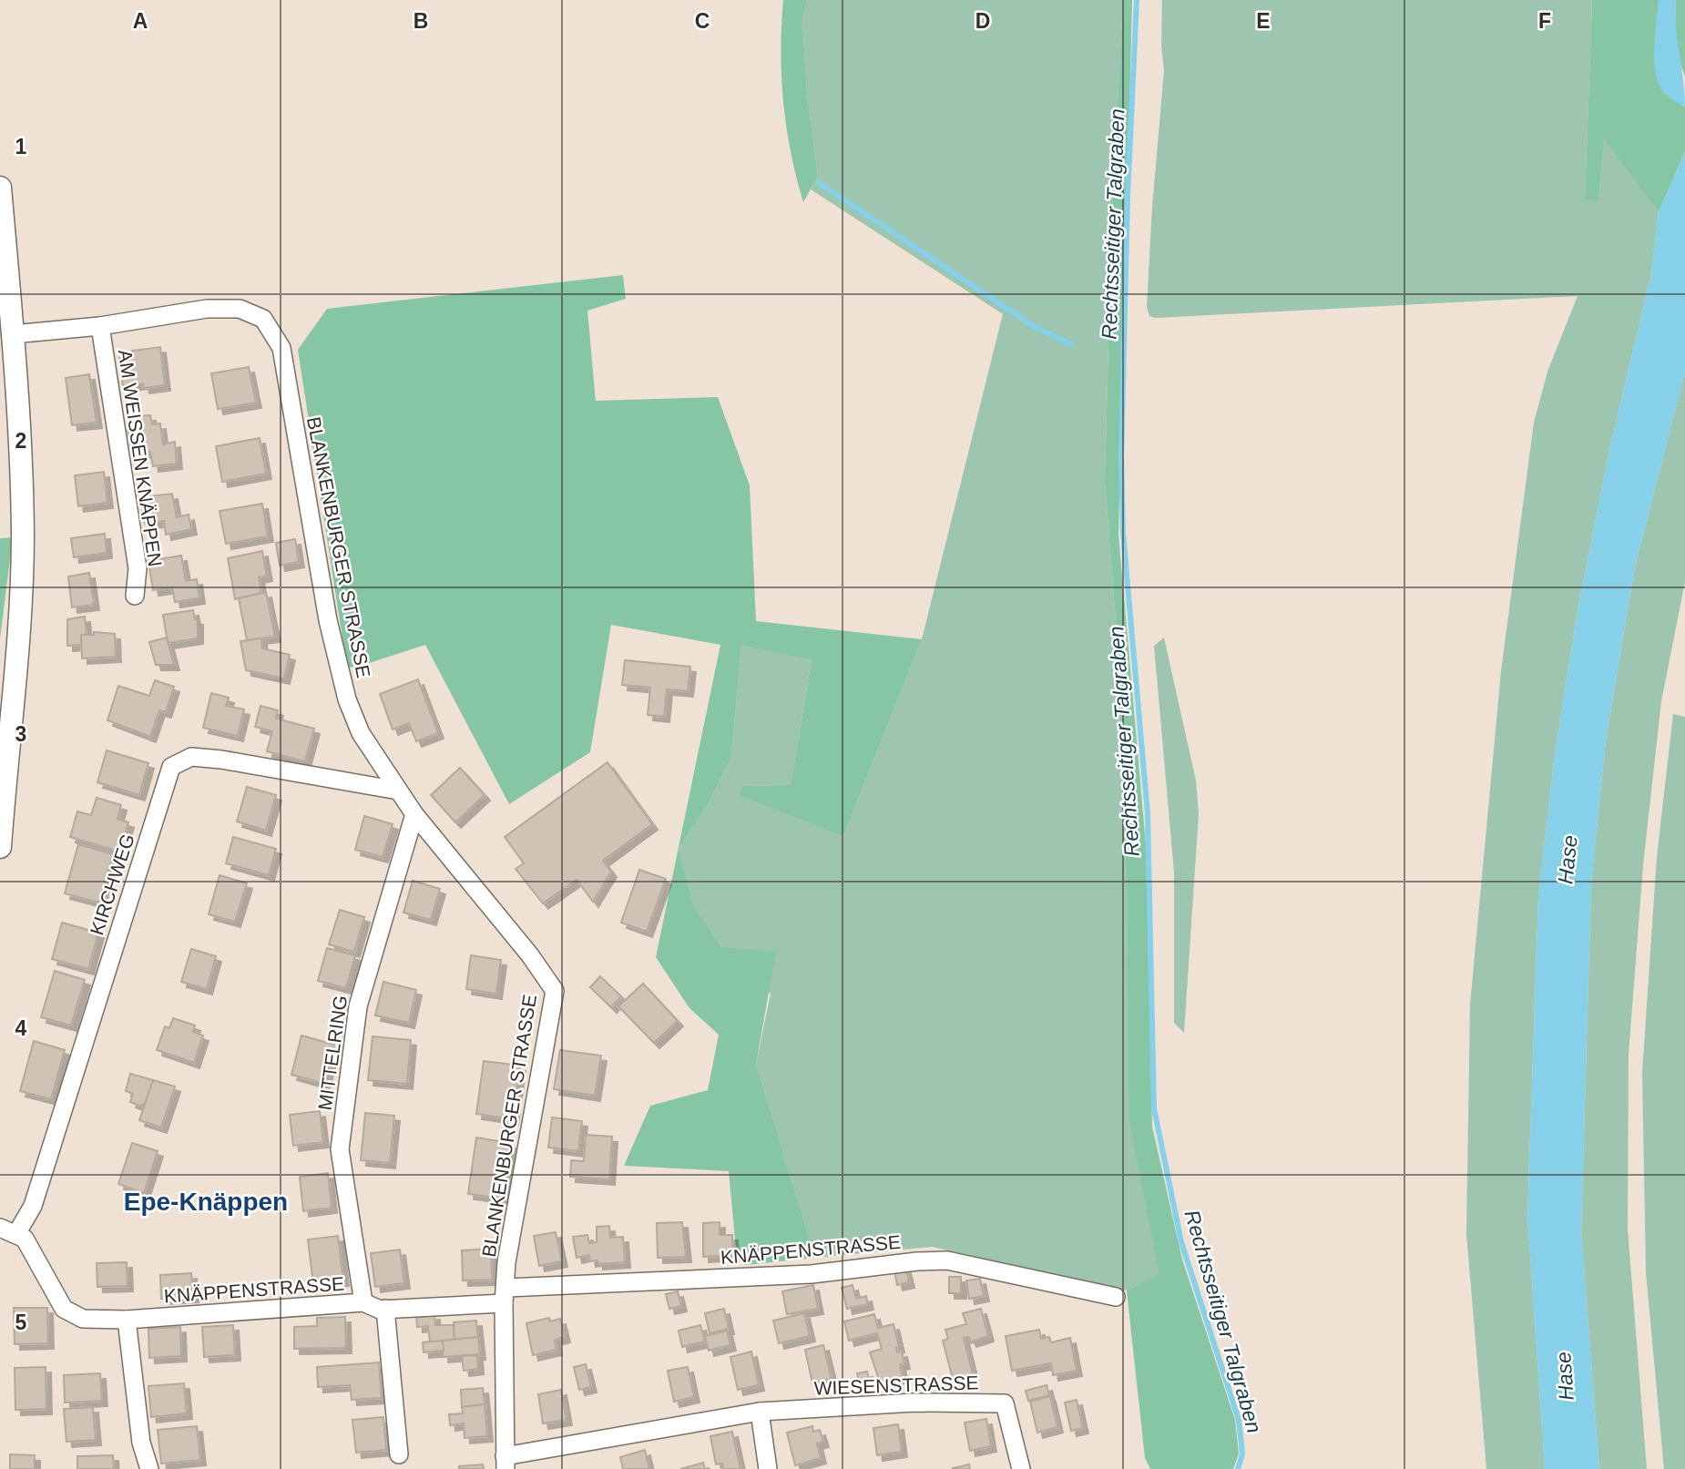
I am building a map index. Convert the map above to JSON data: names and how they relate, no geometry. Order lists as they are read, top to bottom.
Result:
{
  "streets": {
    "street": [
      "AM WEISSEN KNÄPPEN",
      "BLANKENBURGER STRASSE",
      "KIRCHWEG",
      "MITTELRING",
      "KNÄPPENSTRASSE",
      "WIESENSTRASSE"
    ]
  },
  "crossings": [
    ["AM WEISSEN KNÄPPEN", "BLANKENBURGER STRASSE"],
    ["BLANKENBURGER STRASSE", "KIRCHWEG"],
    ["BLANKENBURGER STRASSE", "MITTELRING"],
    ["BLANKENBURGER STRASSE", "KNÄPPENSTRASSE"],
    ["BLANKENBURGER STRASSE", "WIESENSTRASSE"],
    ["KIRCHWEG", "KNÄPPENSTRASSE"],
    ["MITTELRING", "KNÄPPENSTRASSE"]
  ],
  "districts": ["Epe-Knäppen"],
  "water": ["Rechtsseitiger Talgraben", "Hase"],
  "grid": {
    "columns": [
      "A",
      "B",
      "C",
      "D",
      "E",
      "F"
    ],
    "rows": [
      "1",
      "2",
      "3",
      "4",
      "5"
    ]
  }
}
